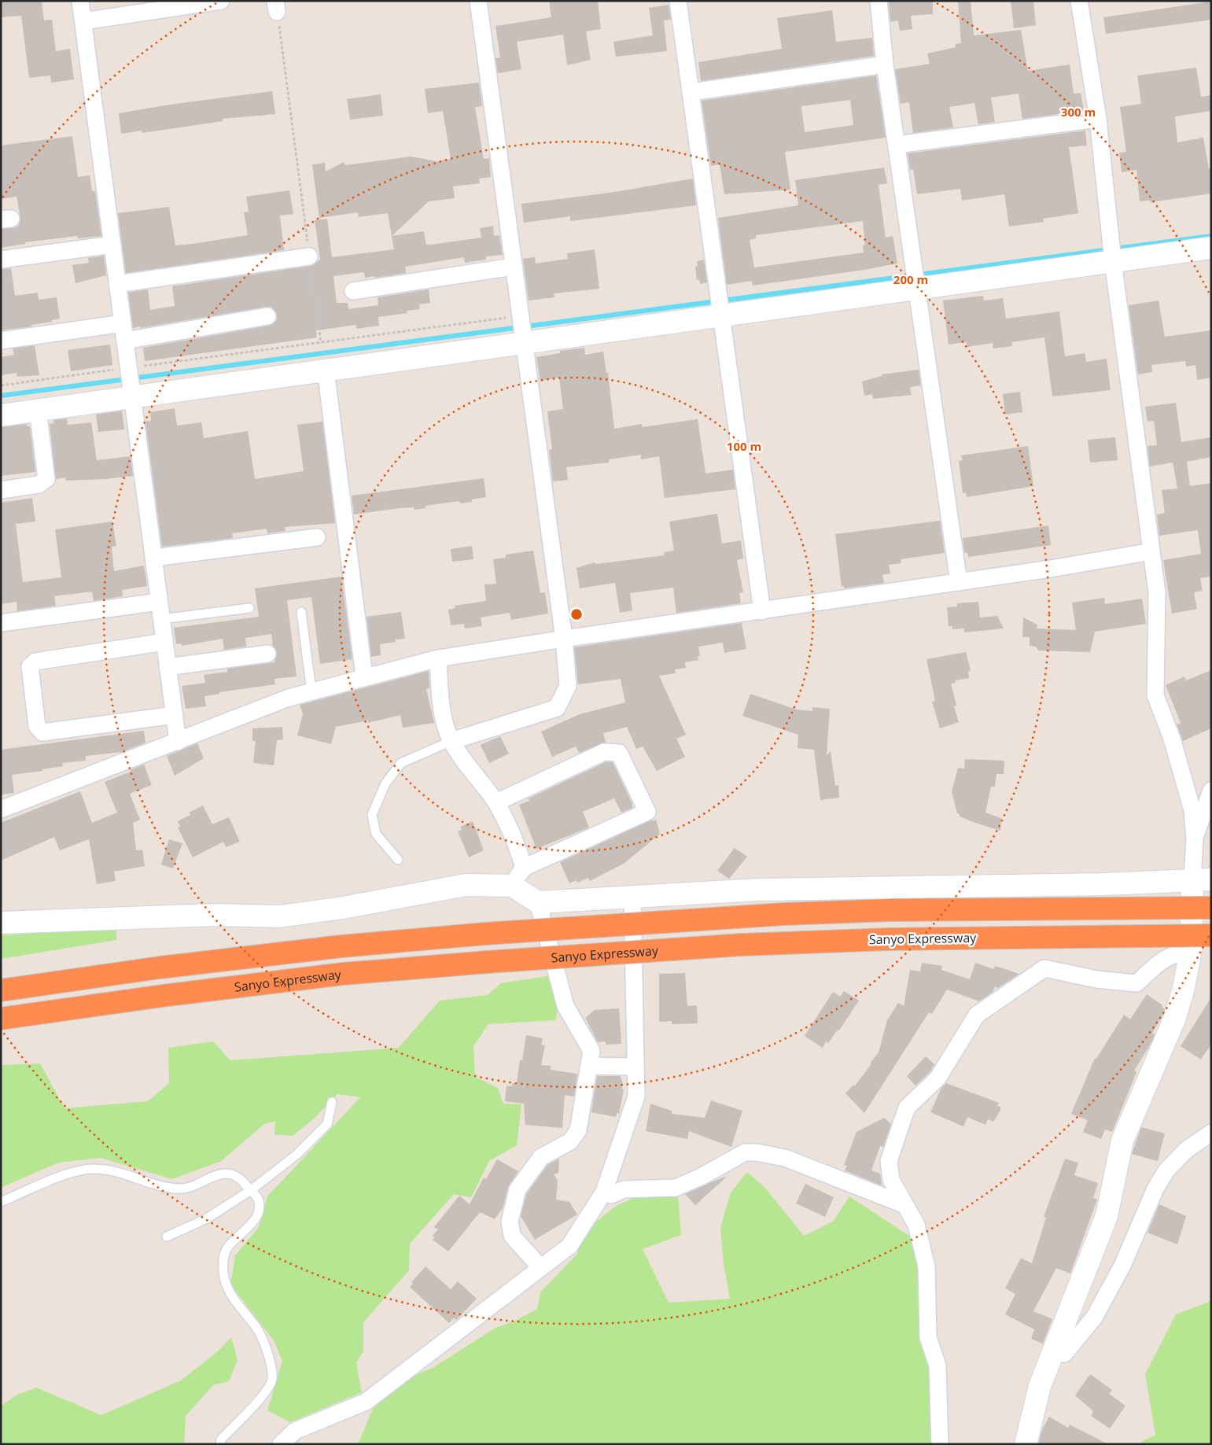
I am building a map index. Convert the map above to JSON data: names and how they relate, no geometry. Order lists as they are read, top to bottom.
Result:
{
  "streets": {
    "highway": ["Sanyo Expressway"]
  },
  "rings": ["300 m", "200 m", "100 m"]
}
